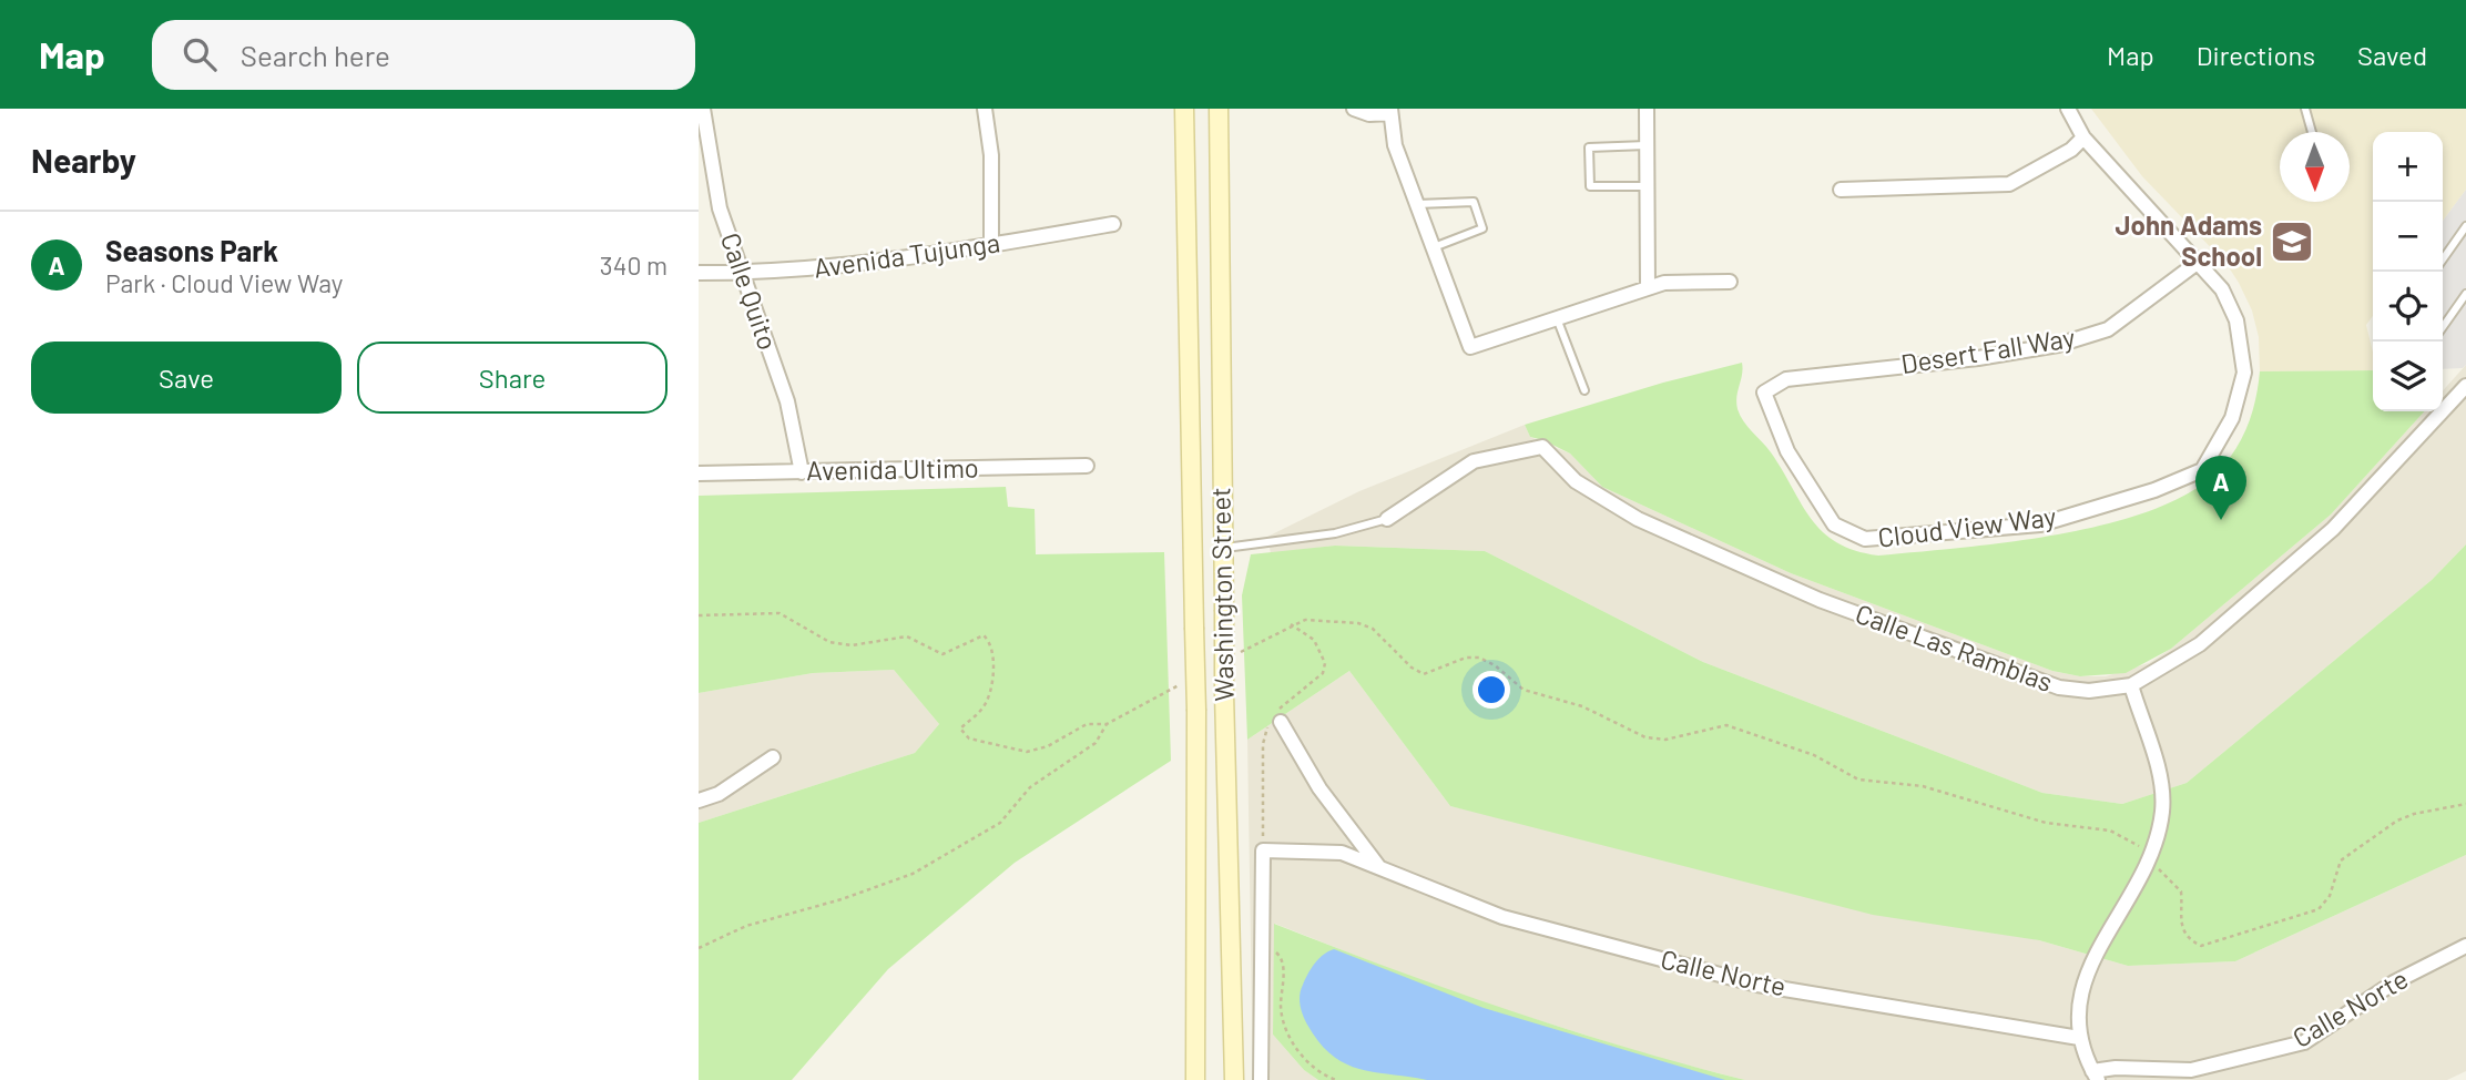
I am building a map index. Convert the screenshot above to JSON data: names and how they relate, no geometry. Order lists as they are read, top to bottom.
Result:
{
  "streets": {
    "main road": ["Washington Street"],
    "street": [
      "Avenida Tujunga",
      "Calle Quito",
      "Desert Fall Way",
      "Avenida Ultimo",
      "Cloud View Way",
      "Calle Las Ramblas",
      "Calle Norte"
    ]
  },
  "crossings": [
    ["Avenida Tujunga", "Calle Quito"],
    ["Calle Quito", "Avenida Ultimo"],
    ["Desert Fall Way", "Cloud View Way"]
  ],
  "places": {
    "school or university": ["John Adams School"]
  },
  "north": "bottom",
  "page": {
    "header": "Map",
    "search": "Search here",
    "nav": ["Map", "Directions", "Saved"],
    "heading": "Nearby",
    "map_buttons": ["+", "−"],
    "list": [
      {
        "mark": "A",
        "name": "Seasons Park",
        "note": "Park · Cloud View Way",
        "value": "340 m"
      }
    ],
    "buttons": ["Save", "Share"],
    "pins": "A"
  }
}
